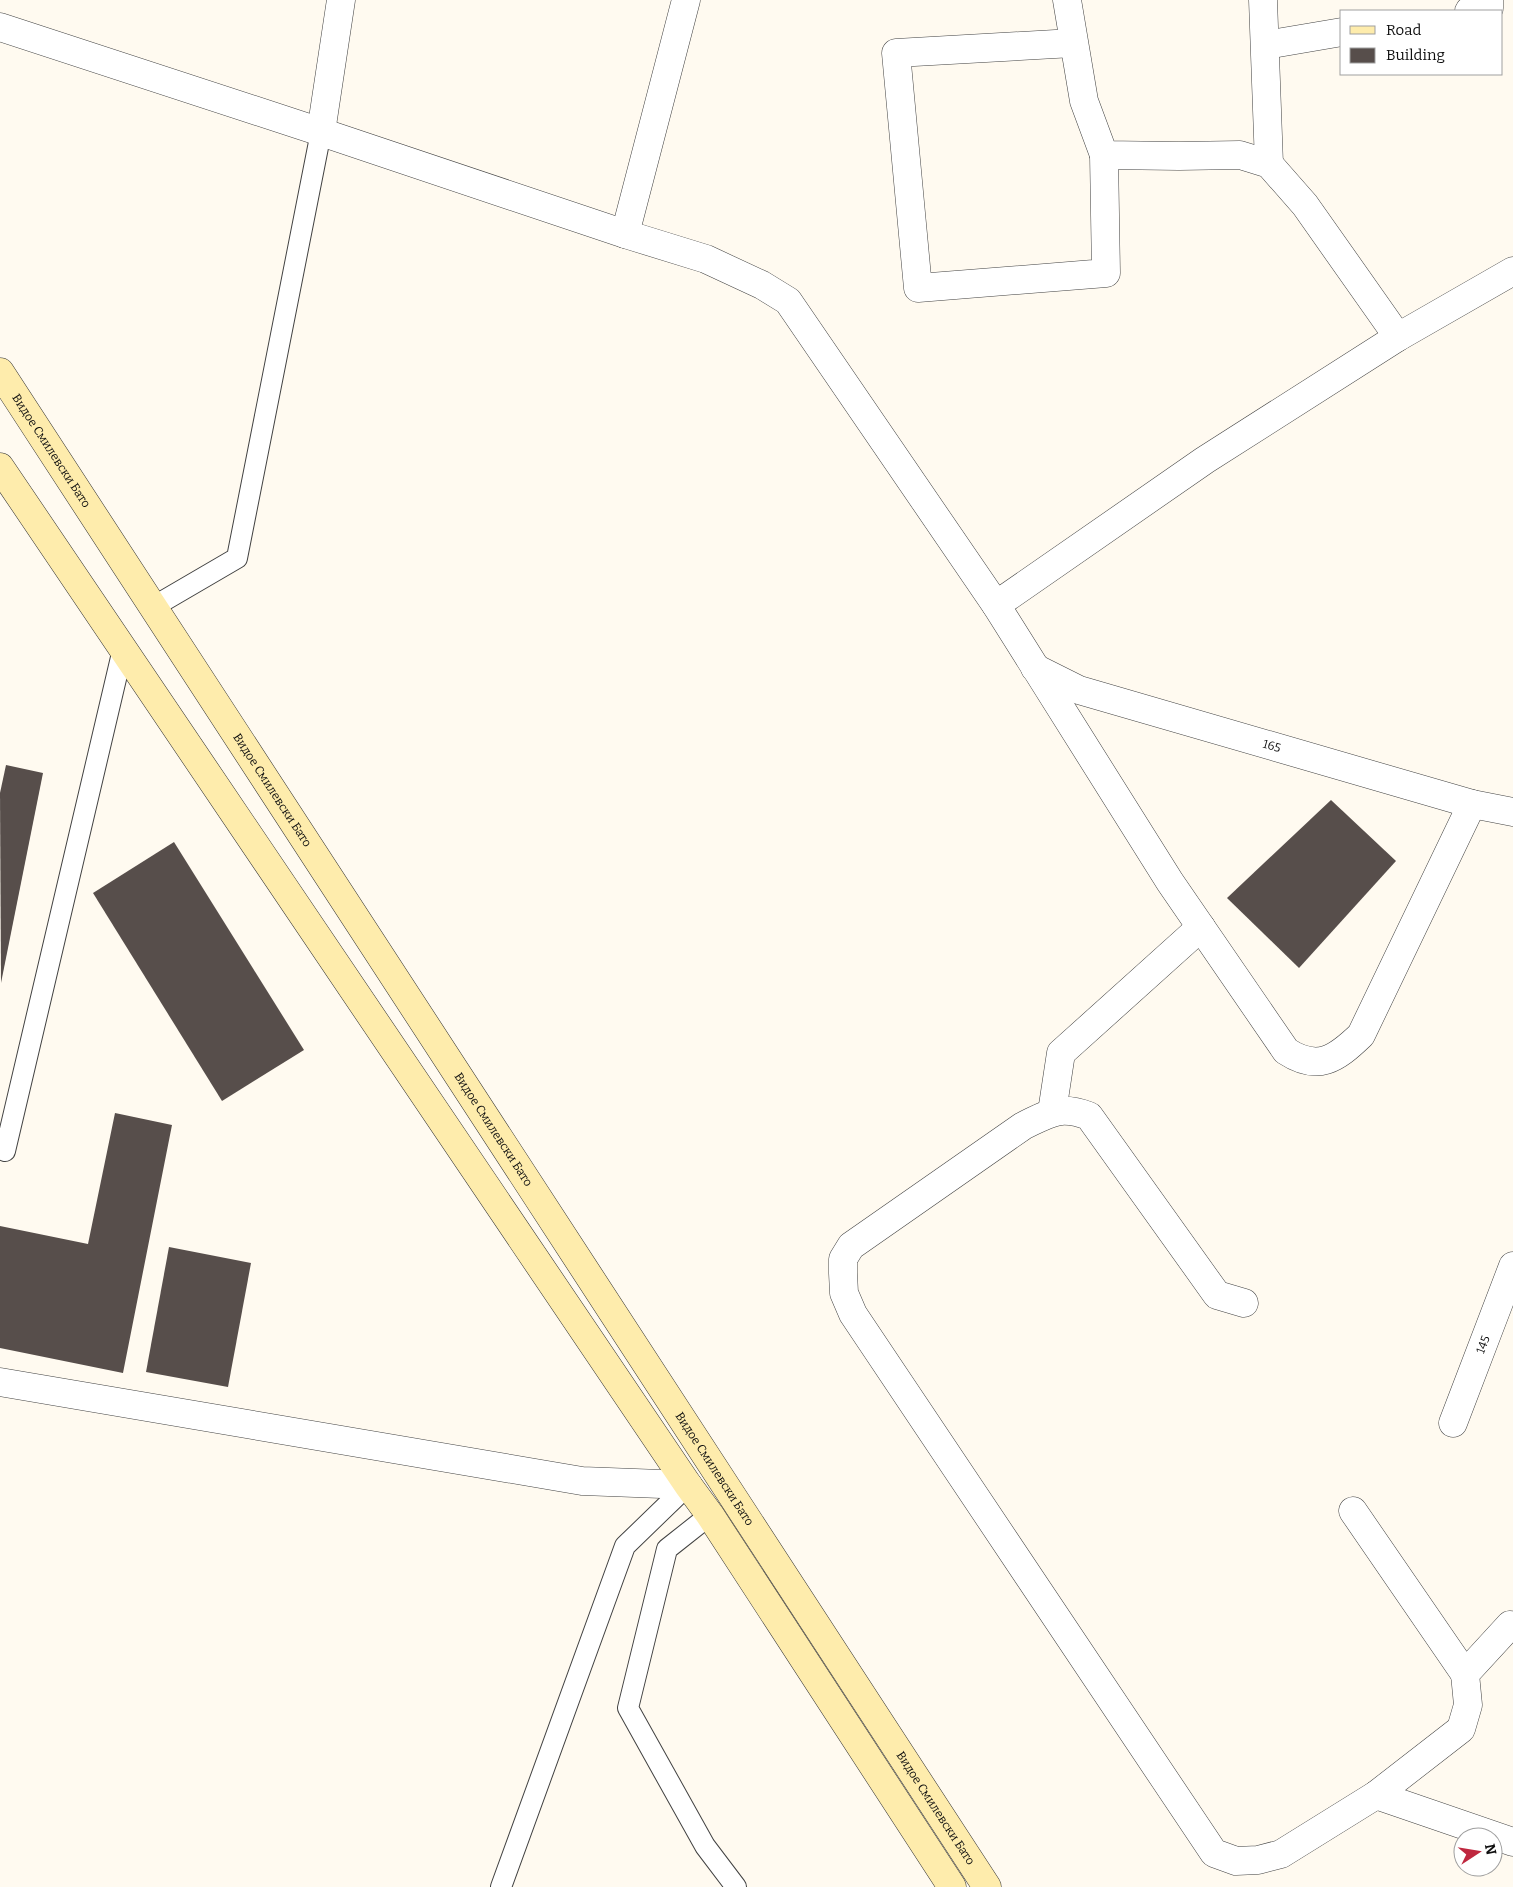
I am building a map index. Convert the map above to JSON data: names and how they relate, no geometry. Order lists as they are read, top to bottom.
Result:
{
  "streets": {
    "street": ["Видое Смилевски Бато", "165", "145"]
  },
  "legend": ["Road", "Building"],
  "north": "right"
}
